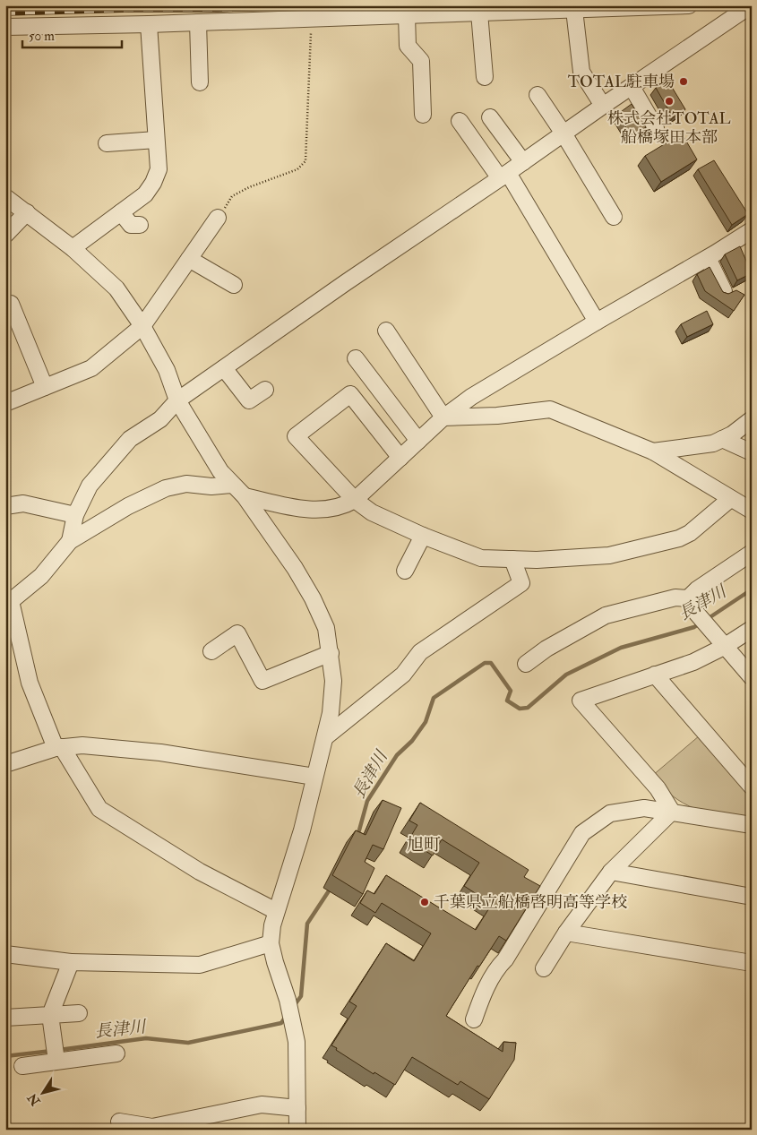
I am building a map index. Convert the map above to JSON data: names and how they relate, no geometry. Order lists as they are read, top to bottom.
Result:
{
  "districts": ["旭町"],
  "water": ["長津川"],
  "places": ["TOTAL駐車場", "株式会社TOTAL 船橋塚田本部", "千葉県立船橋啓明高等学校"],
  "scale_bar": "50 m",
  "north": "bottom left"
}
